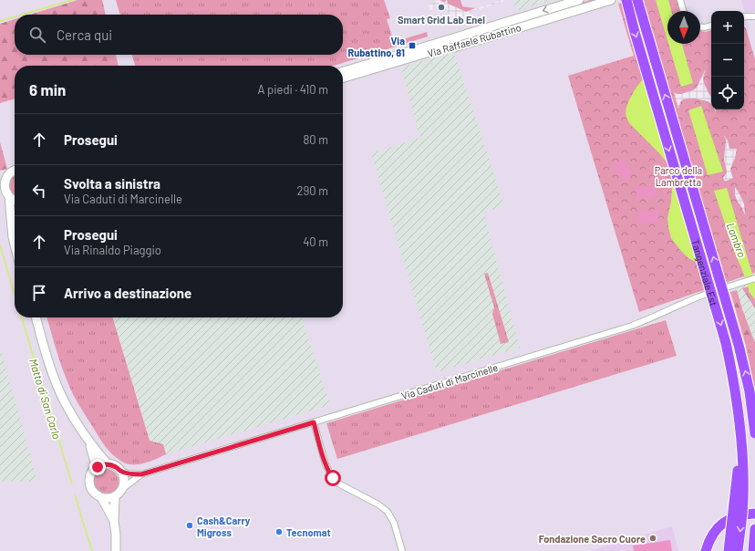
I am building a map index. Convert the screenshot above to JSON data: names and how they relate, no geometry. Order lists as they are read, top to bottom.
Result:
{
  "streets": {
    "highway": ["Tangenziale Est"],
    "street": ["Via Raffaele Rubattino", "Via Caduti di Marcinelle"]
  },
  "water": ["Lambro", "Matto di San Carlo"],
  "parks": ["Parco della Lambretta"],
  "places": {
    "other": [
      "Smart Grid Lab Enel",
      "Cash&Carry Migross",
      "Tecnomat",
      "Fondazione Sacro Cuore"
    ],
    "transit": ["Via Rubattino, 81"]
  },
  "north": "bottom",
  "page": {
    "map_buttons": ["+", "−"],
    "search": "Cerca qui",
    "heading": ["6 min", "A piedi · 410 m"],
    "list": [
      ["Prosegui", "80 m"],
      ["Svolta a sinistra", "Via Caduti di Marcinelle", "290 m"],
      ["Prosegui", "Via Rinaldo Piaggio", "40 m"],
      "Arrivo a destinazione"
    ]
  }
}
